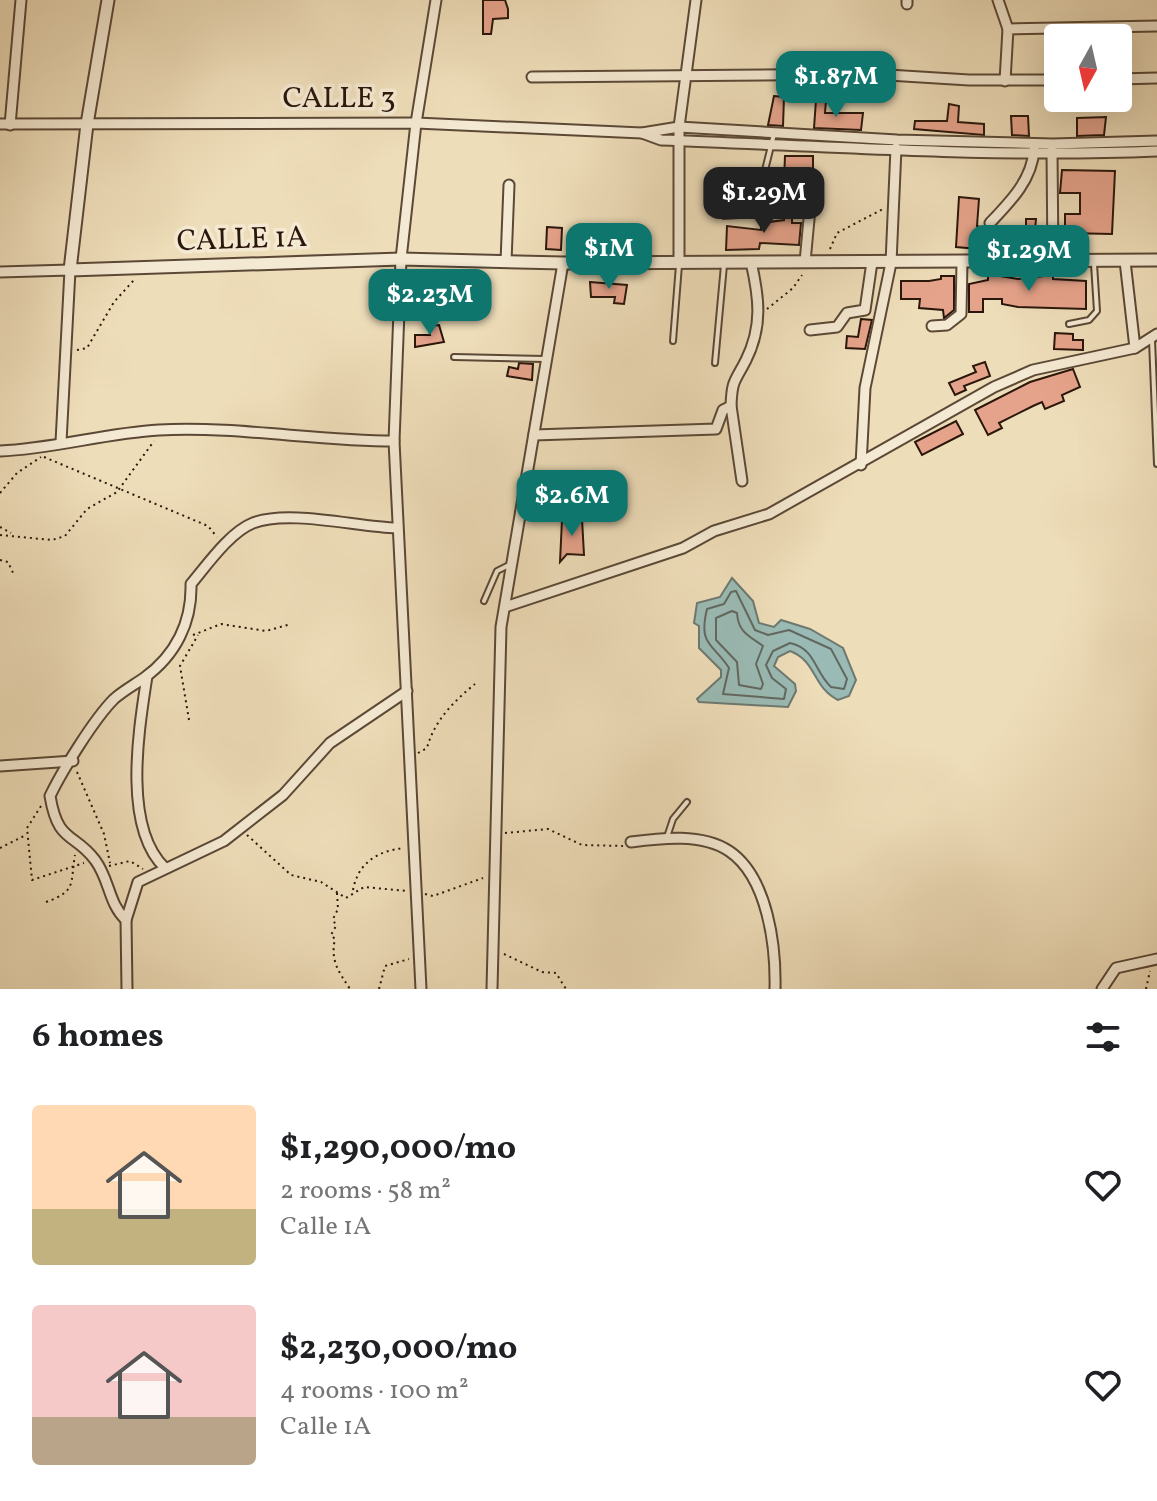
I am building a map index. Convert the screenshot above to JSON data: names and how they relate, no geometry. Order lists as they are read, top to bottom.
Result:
{
  "streets": {
    "street": ["CALLE 3", "CALLE 1A"]
  },
  "north": "bottom",
  "page": {
    "price": [
      "$1.87M",
      "$1.29M",
      "$1M",
      "$1.29M",
      "$2.23M",
      "$2.6M"
    ],
    "heading": "6 homes",
    "list": [
      {
        "name": "$1,290,000/mo",
        "note": "2 rooms · 58 m² · Calle 1A"
      },
      {
        "name": "$2,230,000/mo",
        "note": "4 rooms · 100 m² · Calle 1A"
      }
    ]
  }
}
